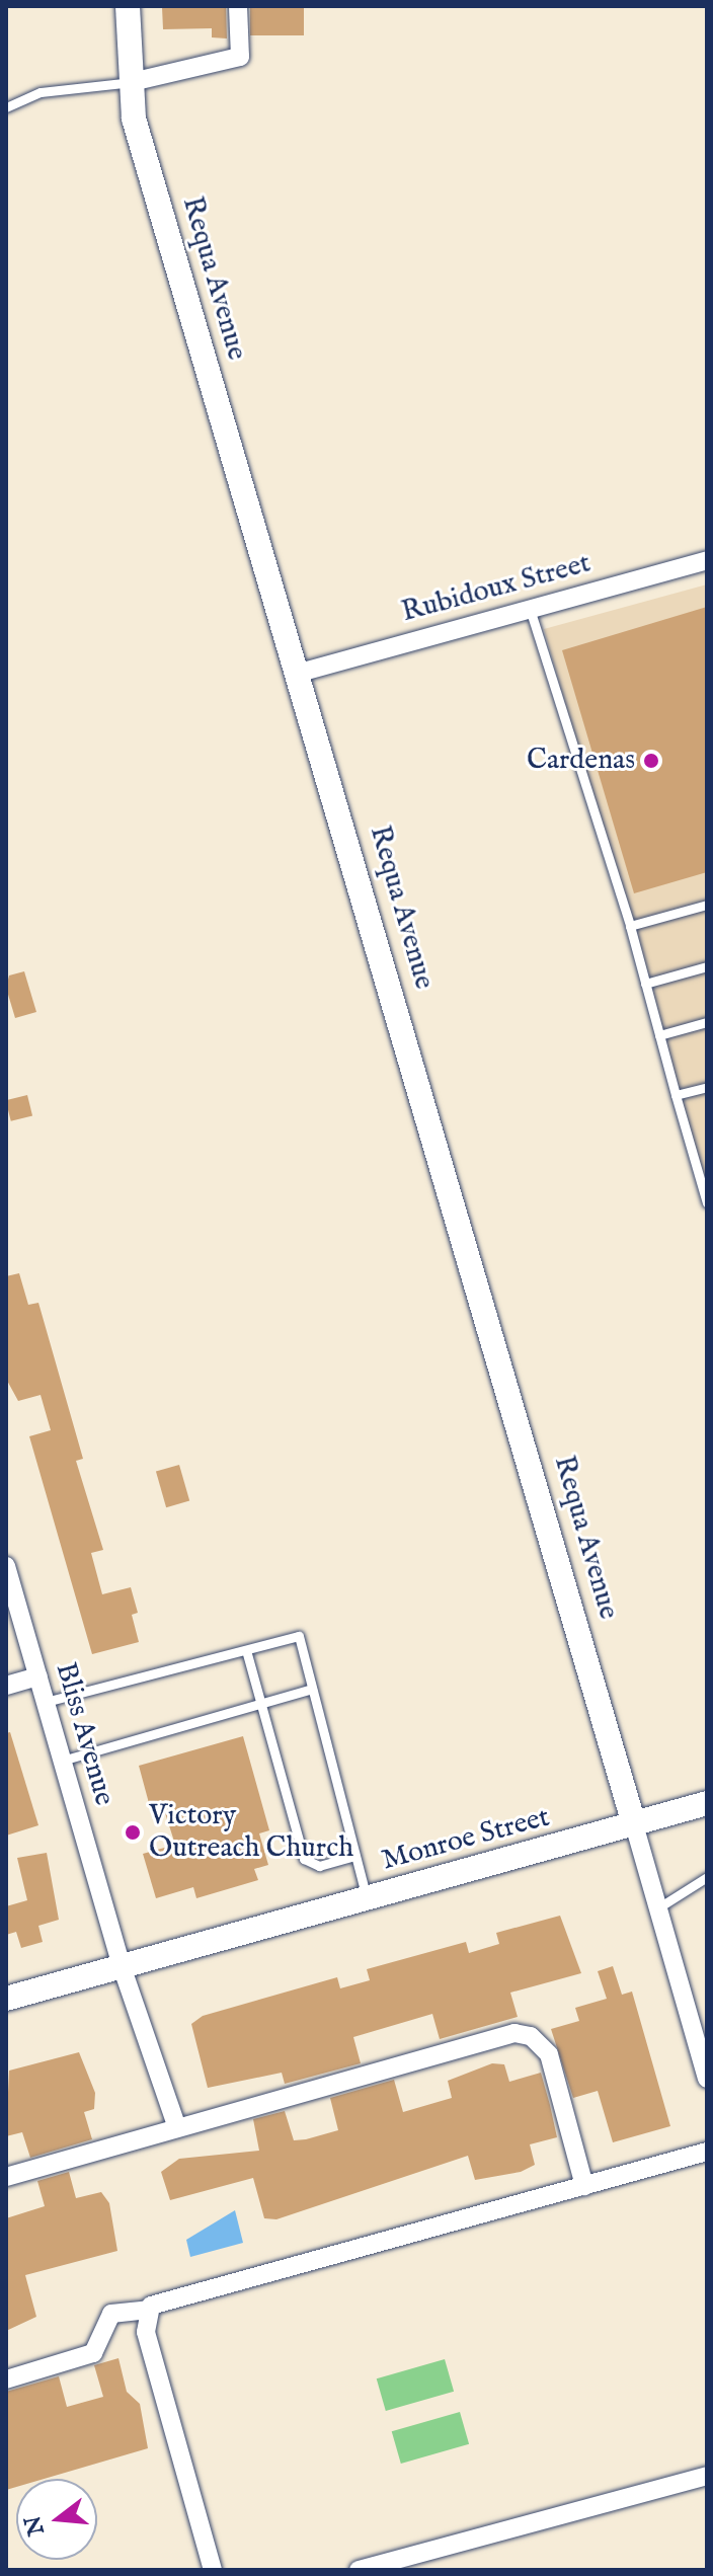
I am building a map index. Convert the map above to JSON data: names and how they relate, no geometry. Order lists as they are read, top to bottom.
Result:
{
  "streets": {
    "street": [
      "Requa Avenue",
      "Rubidoux Street",
      "Bliss Avenue",
      "Monroe Street"
    ]
  },
  "crossings": [
    ["Requa Avenue", "Rubidoux Street"],
    ["Requa Avenue", "Monroe Street"],
    ["Bliss Avenue", "Monroe Street"]
  ],
  "places": ["Cardenas", "Victory Outreach Church"],
  "north": "left"
}
